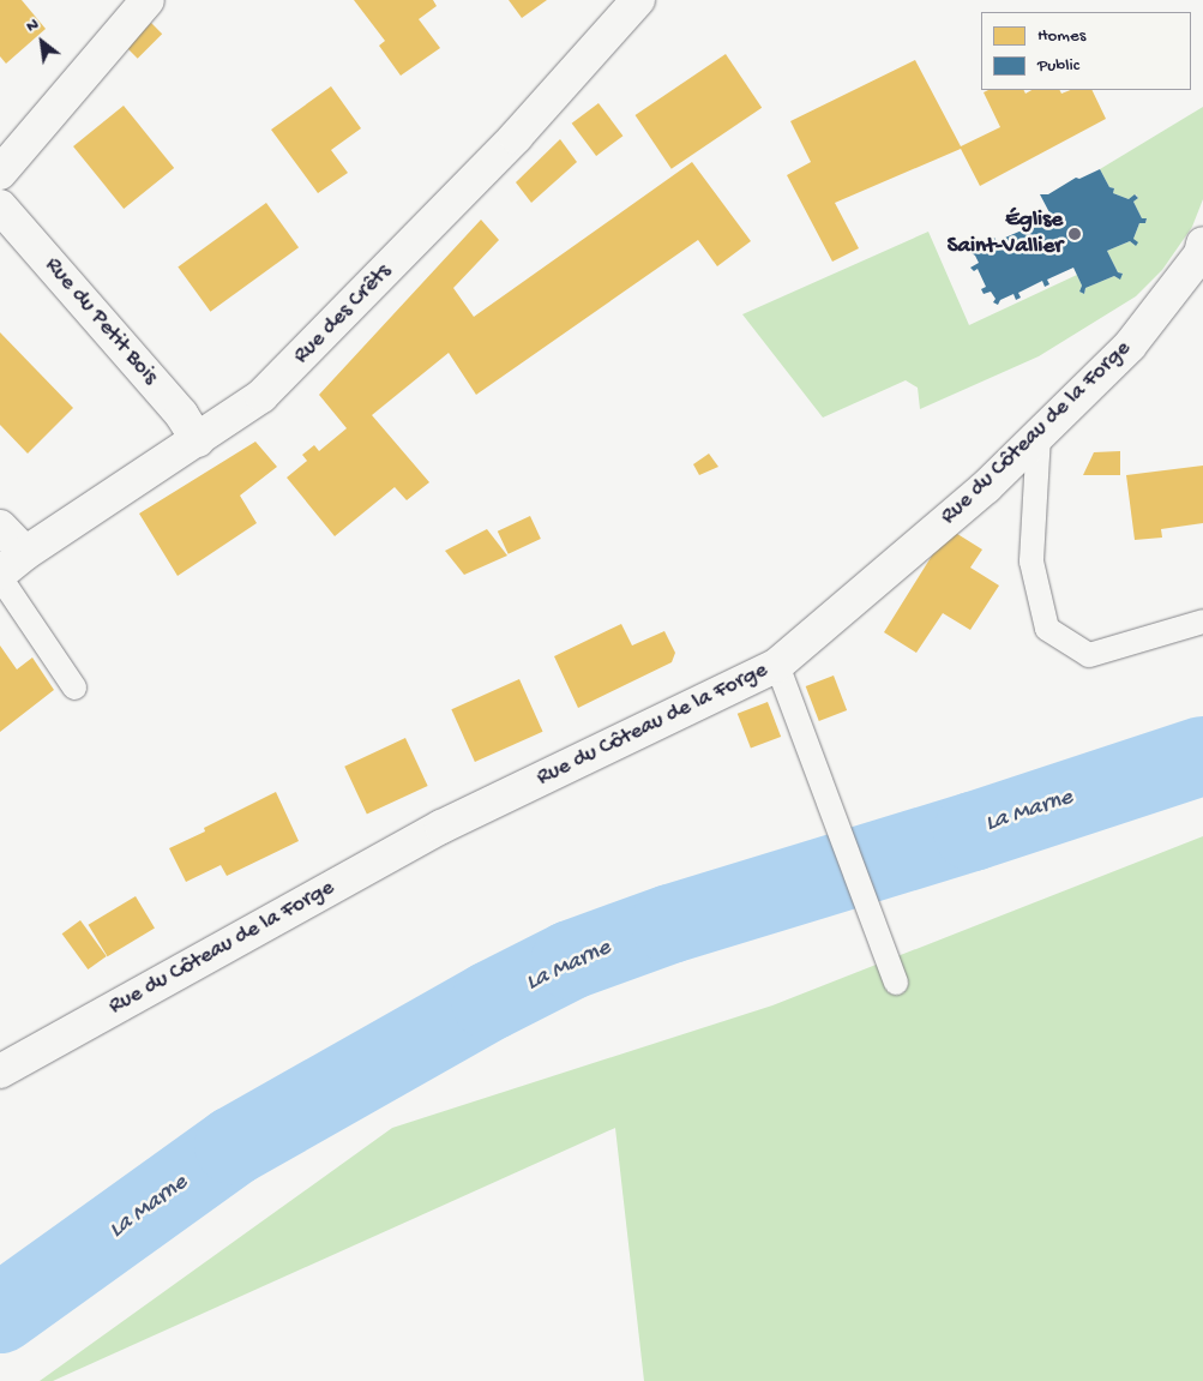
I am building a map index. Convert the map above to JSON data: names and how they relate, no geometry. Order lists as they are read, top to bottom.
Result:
{
  "streets": {
    "street": ["Rue des Crêts", "Rue du Petit Bois", "Rue du Côteau de la Forge"]
  },
  "crossings": [
    ["Rue des Crêts", "Rue du Petit Bois"]
  ],
  "water": ["La Marne"],
  "places": ["Église Saint-Vallier"],
  "legend": ["Homes", "Public"],
  "north": "top left"
}
